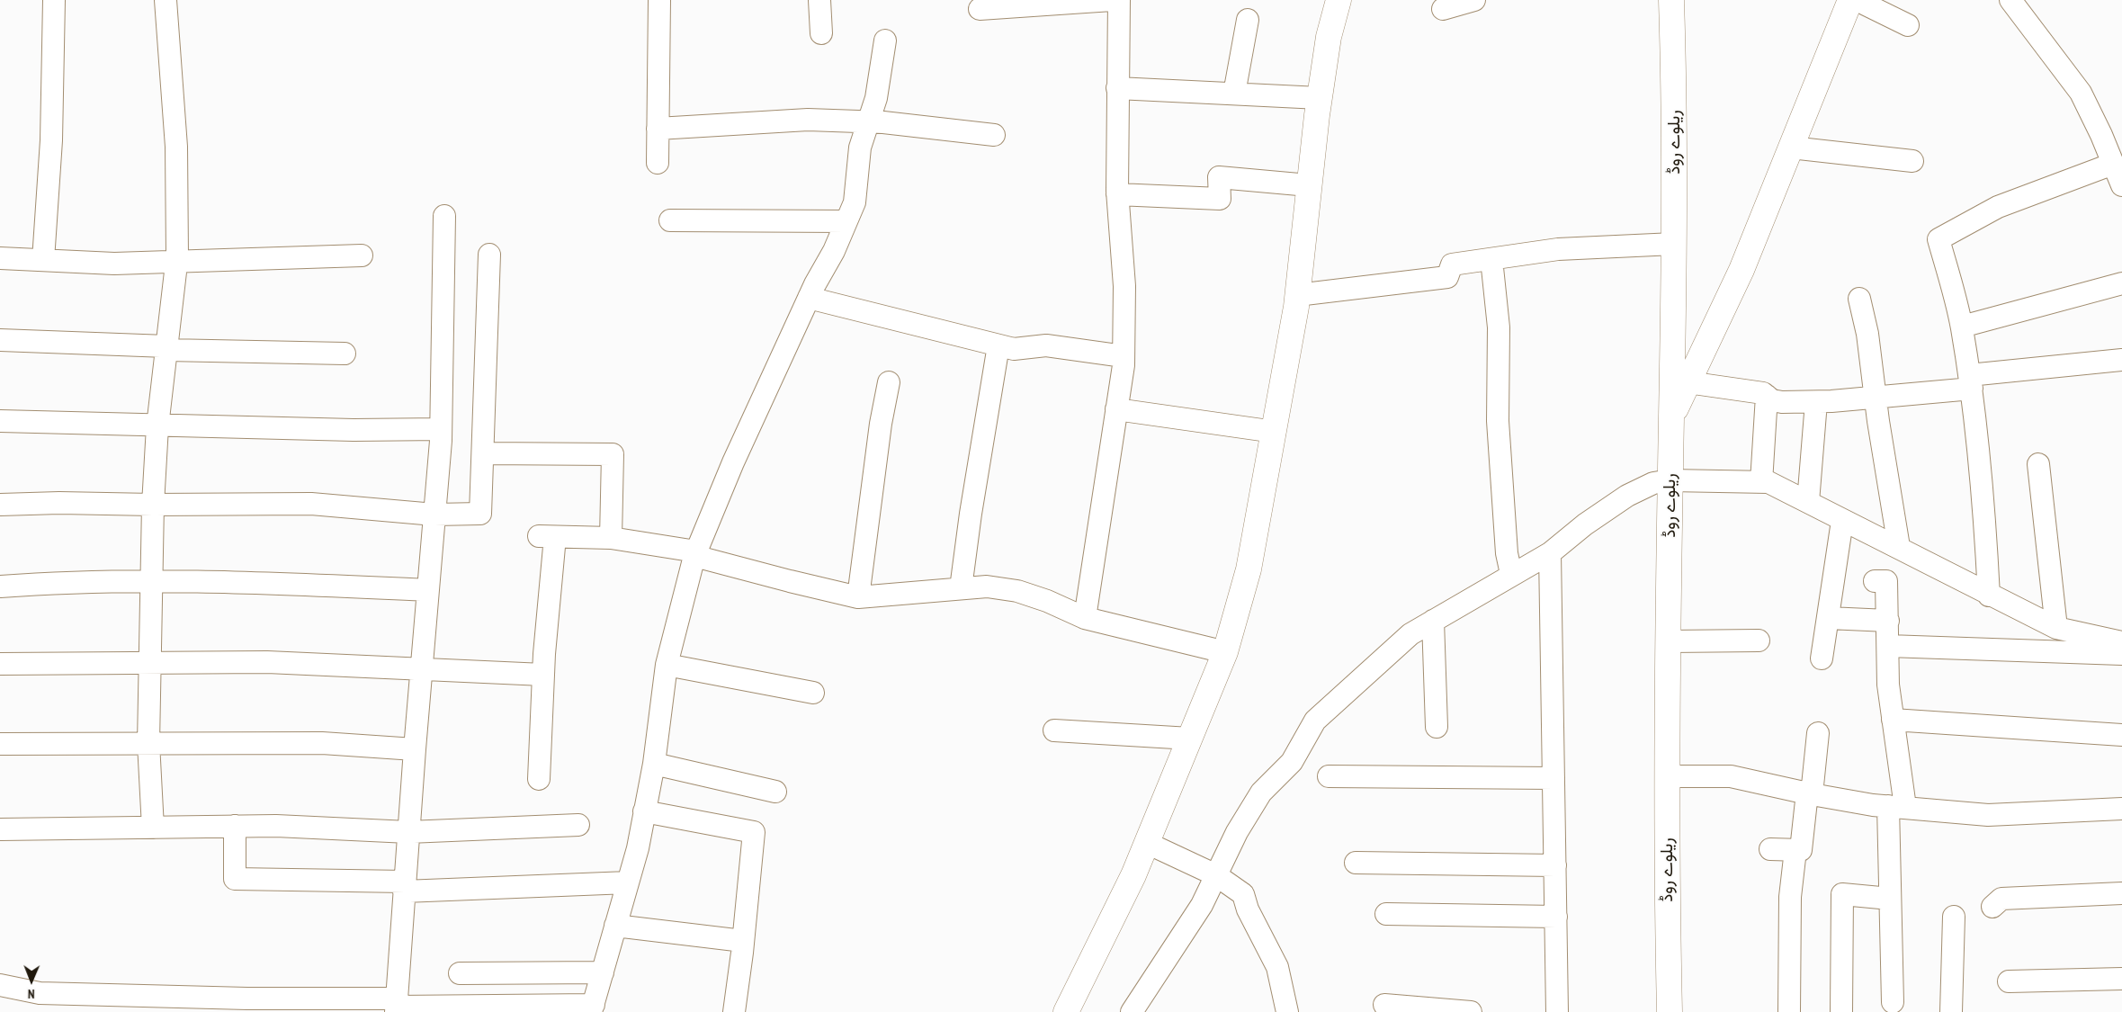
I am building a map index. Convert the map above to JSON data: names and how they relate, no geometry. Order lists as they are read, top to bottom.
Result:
{
  "streets": {
    "street": ["ریلوے روڈ"]
  },
  "north": "bottom"
}
